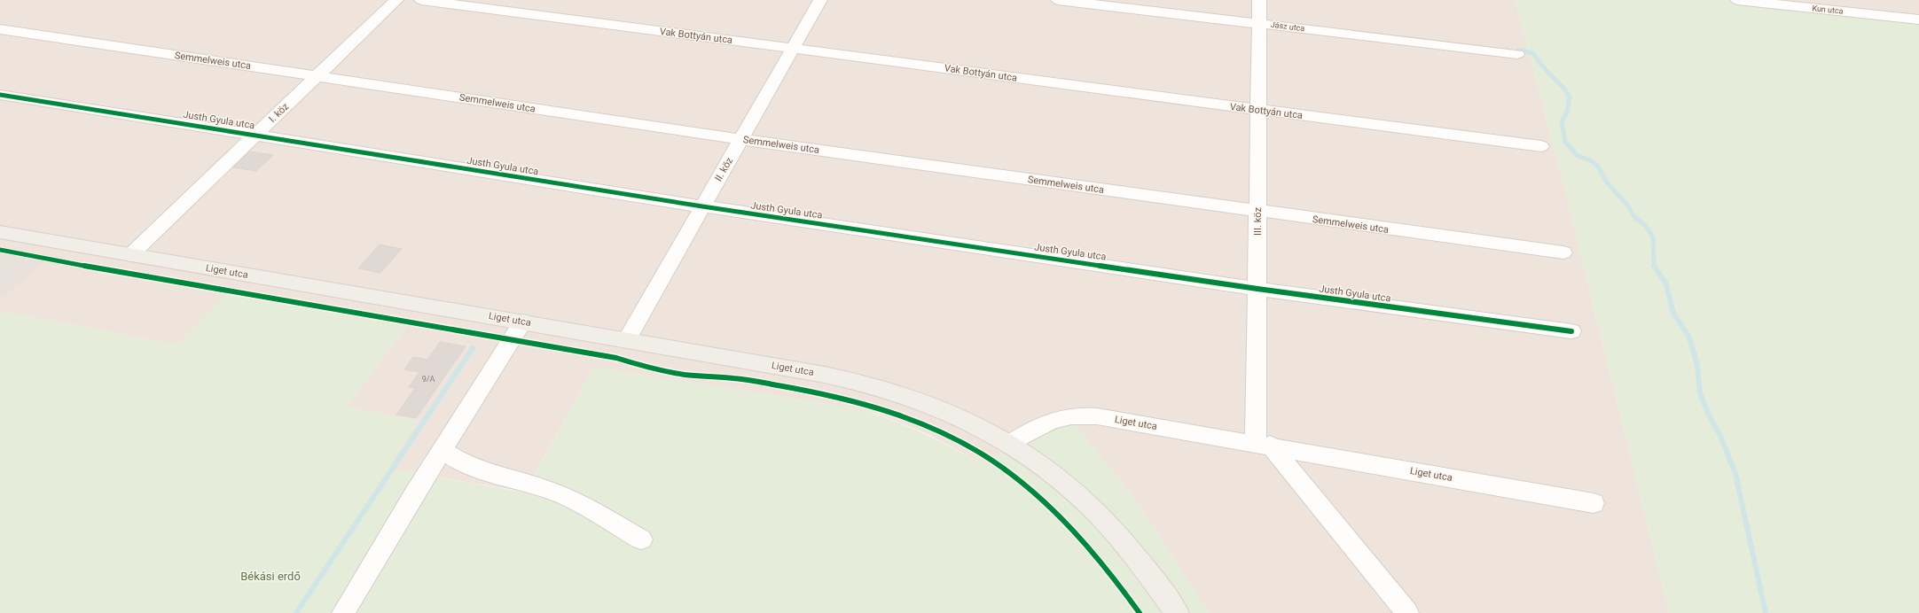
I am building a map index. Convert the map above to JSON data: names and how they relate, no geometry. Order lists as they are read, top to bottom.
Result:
{
  "streets": {
    "main road": ["Liget utca"],
    "street": [
      "Kun utca",
      "Jász utca",
      "Vak Bottyán utca",
      "Semmelweis utca",
      "I. köz",
      "Justh Gyula utca",
      "II. köz",
      "III. köz"
    ]
  },
  "crossings": [
    ["Jász utca", "III. köz"],
    ["Vak Bottyán utca", "II. köz"],
    ["Vak Bottyán utca", "III. köz"],
    ["Semmelweis utca", "I. köz"],
    ["Semmelweis utca", "II. köz"],
    ["Semmelweis utca", "III. köz"],
    ["I. köz", "Justh Gyula utca"],
    ["I. köz", "Liget utca"],
    ["Justh Gyula utca", "II. köz"],
    ["Justh Gyula utca", "III. köz"],
    ["II. köz", "Liget utca"],
    ["III. köz", "Liget utca"]
  ],
  "parks": ["Békási erdő"],
  "house_numbers": ["9/A"]
}
